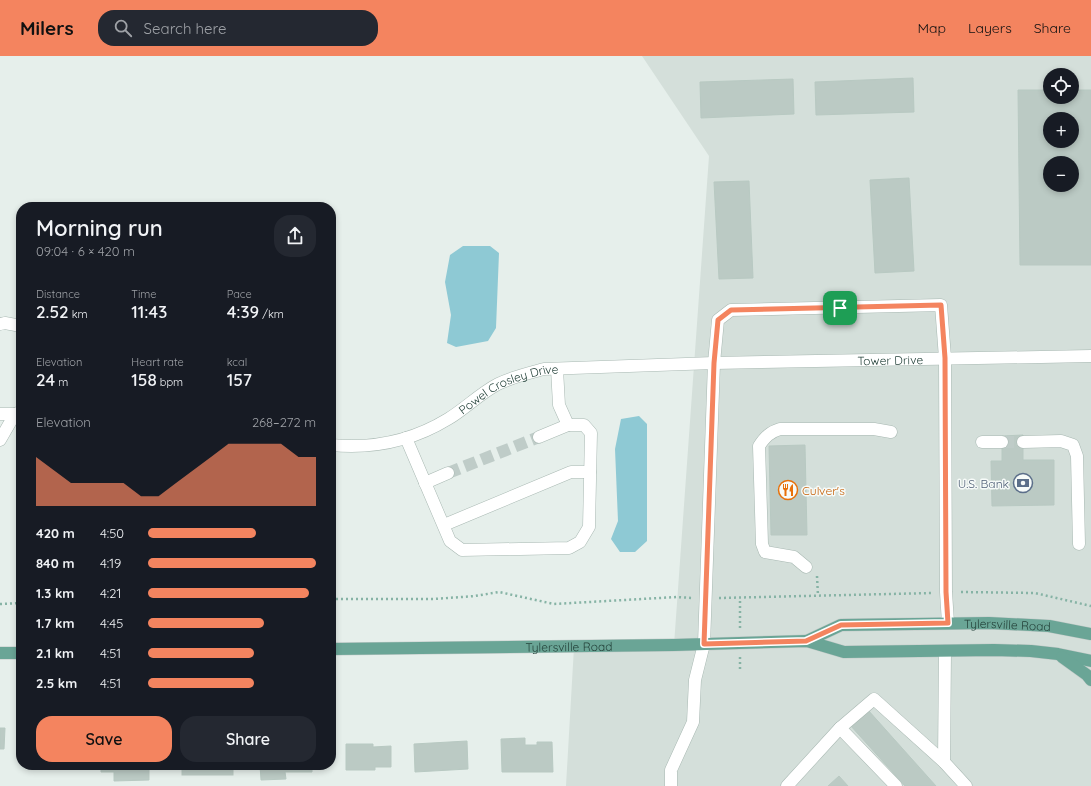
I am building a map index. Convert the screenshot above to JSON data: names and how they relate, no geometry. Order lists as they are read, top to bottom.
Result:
{
  "streets": {
    "main road": ["Tylersville Road"],
    "street": ["Tower Drive", "Powel Crosley Drive"]
  },
  "crossings": [
    ["Tower Drive", "Powel Crosley Drive"]
  ],
  "places": {
    "bank": ["U.S. Bank"],
    "restaurant": ["Culver's"]
  },
  "page": {
    "header": "Milers",
    "search": "Search here",
    "nav": ["Map", "Layers", "Share"],
    "map_buttons": ["+", "−"],
    "heading": ["Morning run", "09:04 · 6 × 420 m"],
    "stats": [
      ["Distance", "2.52 km"],
      ["Time", "11:43"],
      ["Pace", "4:39 /km"],
      ["Elevation", "24 m"],
      ["Heart rate", "158 bpm"],
      ["kcal", "157"]
    ],
    "chart": ["Elevation", "268–272 m"],
    "list": [
      {
        "name": "420 m",
        "note": "4:50"
      },
      {
        "name": "840 m",
        "note": "4:19"
      },
      {
        "name": "1.3 km",
        "note": "4:21"
      },
      {
        "name": "1.7 km",
        "note": "4:45"
      },
      {
        "name": "2.1 km",
        "note": "4:51"
      },
      {
        "name": "2.5 km",
        "note": "4:51"
      }
    ],
    "buttons": ["Save", "Share"]
  }
}
